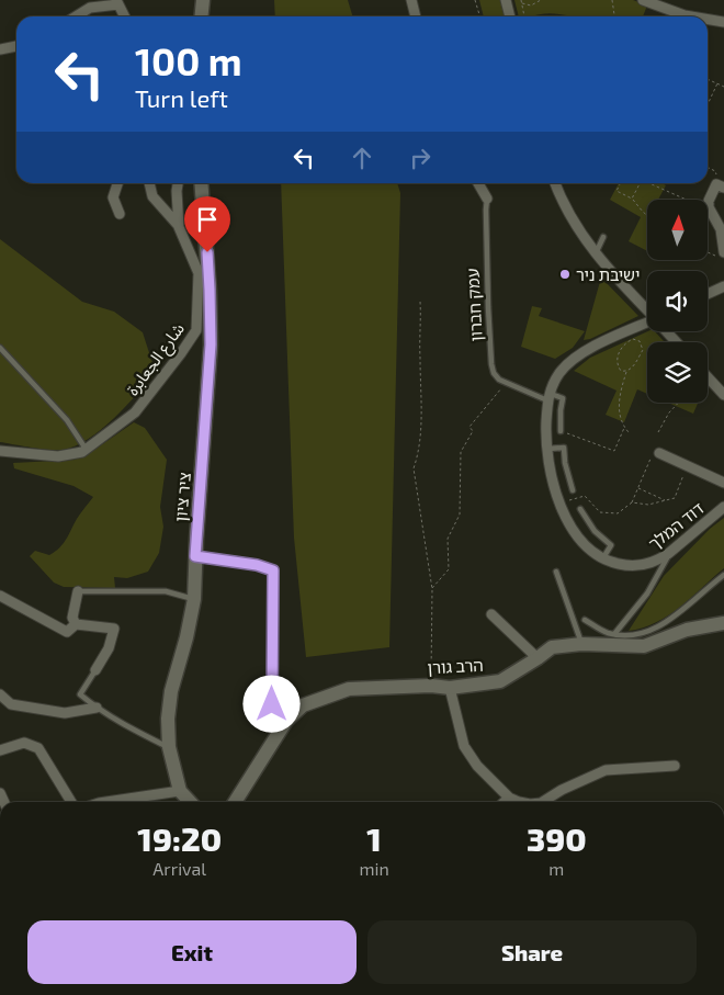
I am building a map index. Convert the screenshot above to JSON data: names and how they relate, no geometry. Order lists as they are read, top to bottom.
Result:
{
  "streets": {
    "street": [
      "עמק חברון",
      "شارع الجعابرة",
      "ציר ציון",
      "דוד המלך",
      "הרב גורן"
    ]
  },
  "crossings": [
    ["עמק חברון", "דוד המלך"]
  ],
  "places": ["ישיבת ניר"],
  "north": "top",
  "page": {
    "turn": ["100 m", "Turn left"],
    "eta": [
      "19:20",
      "Arrival",
      "1",
      "min",
      "390",
      "m"
    ],
    "buttons": ["Exit", "Share"]
  }
}
